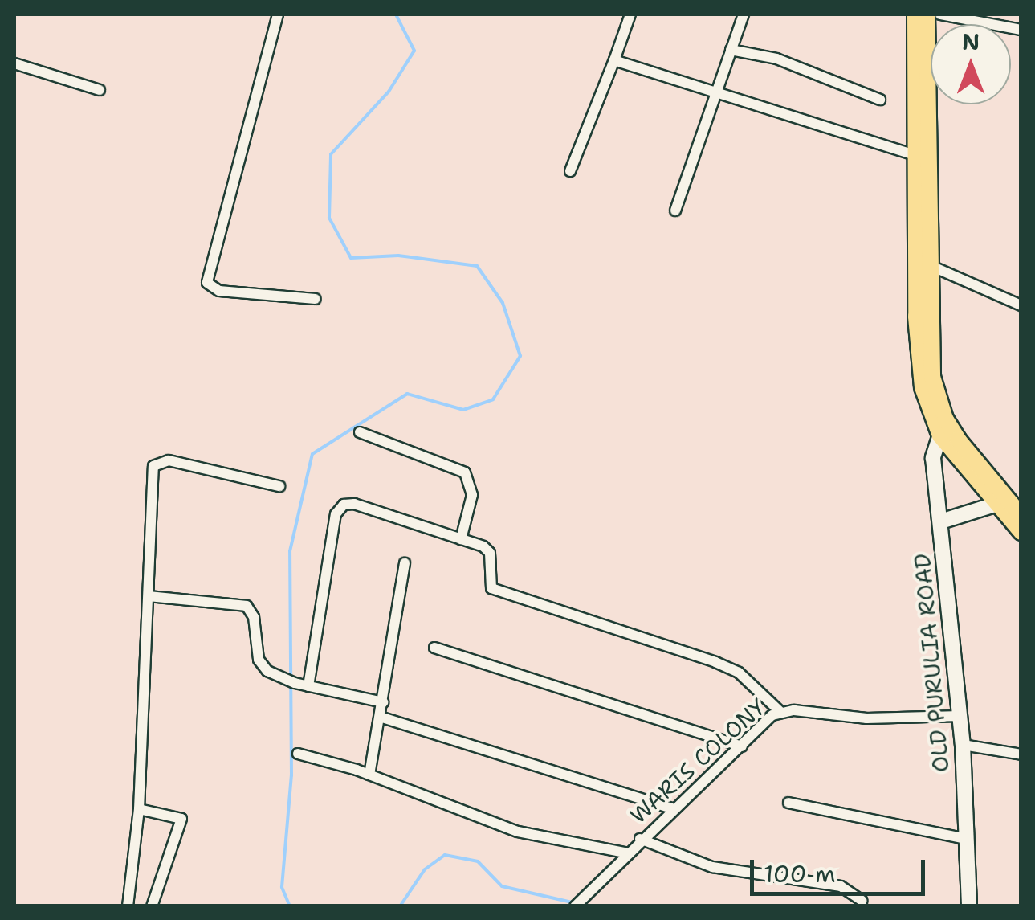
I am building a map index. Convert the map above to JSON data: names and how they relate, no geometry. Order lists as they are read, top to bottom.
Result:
{
  "streets": {
    "main road": ["OLD PURULIA ROAD"],
    "street": ["WARIS COLONY"]
  },
  "crossings": [
    ["OLD PURULIA ROAD", "WARIS COLONY"]
  ],
  "scale_bar": "100 m",
  "north": "top"
}
